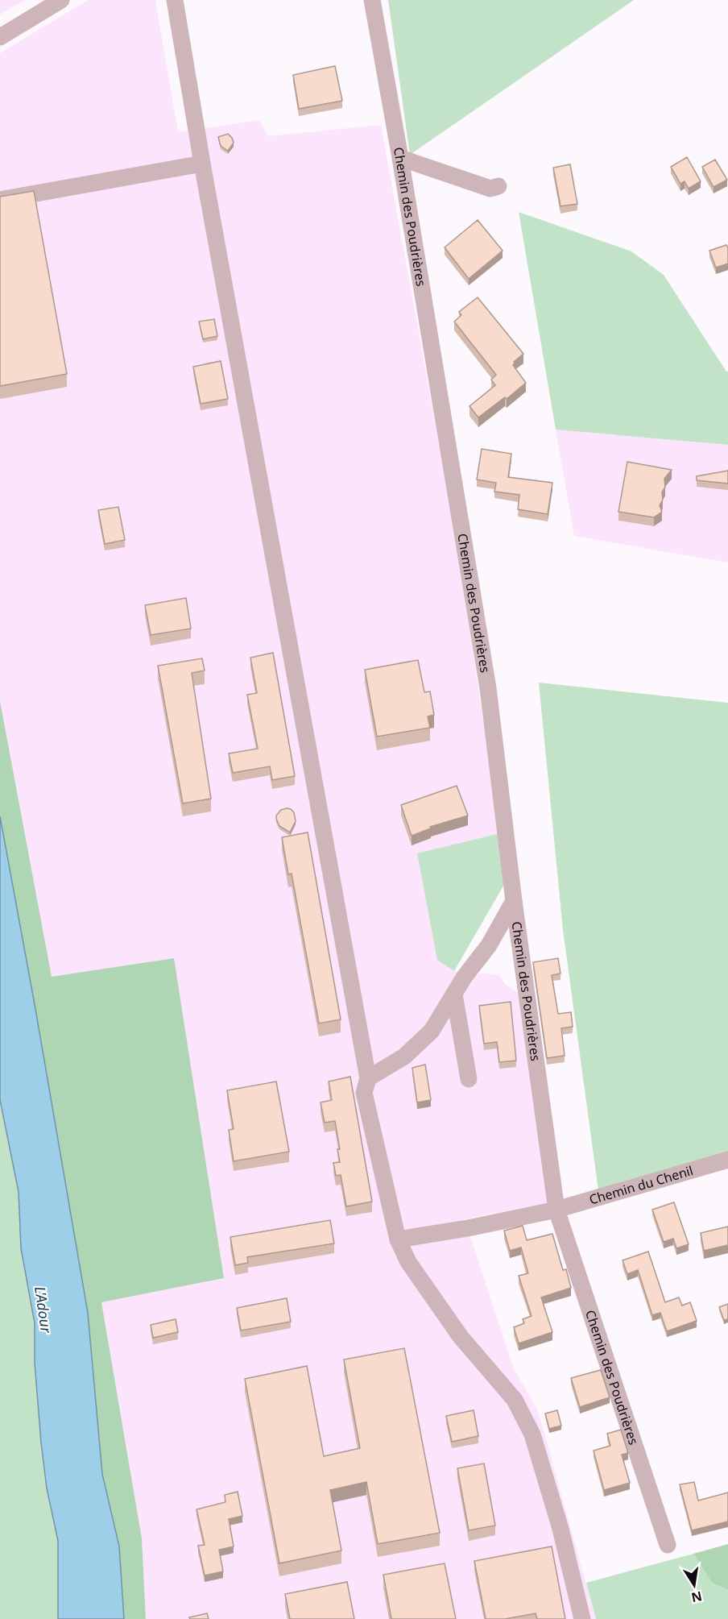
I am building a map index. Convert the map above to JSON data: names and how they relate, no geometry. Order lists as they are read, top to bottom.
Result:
{
  "streets": {
    "street": ["Chemin des Poudrières", "Chemin du Chenil"]
  },
  "crossings": [
    ["Chemin des Poudrières", "Chemin du Chenil"]
  ],
  "water": ["L'Adour"],
  "north": "bottom"
}
